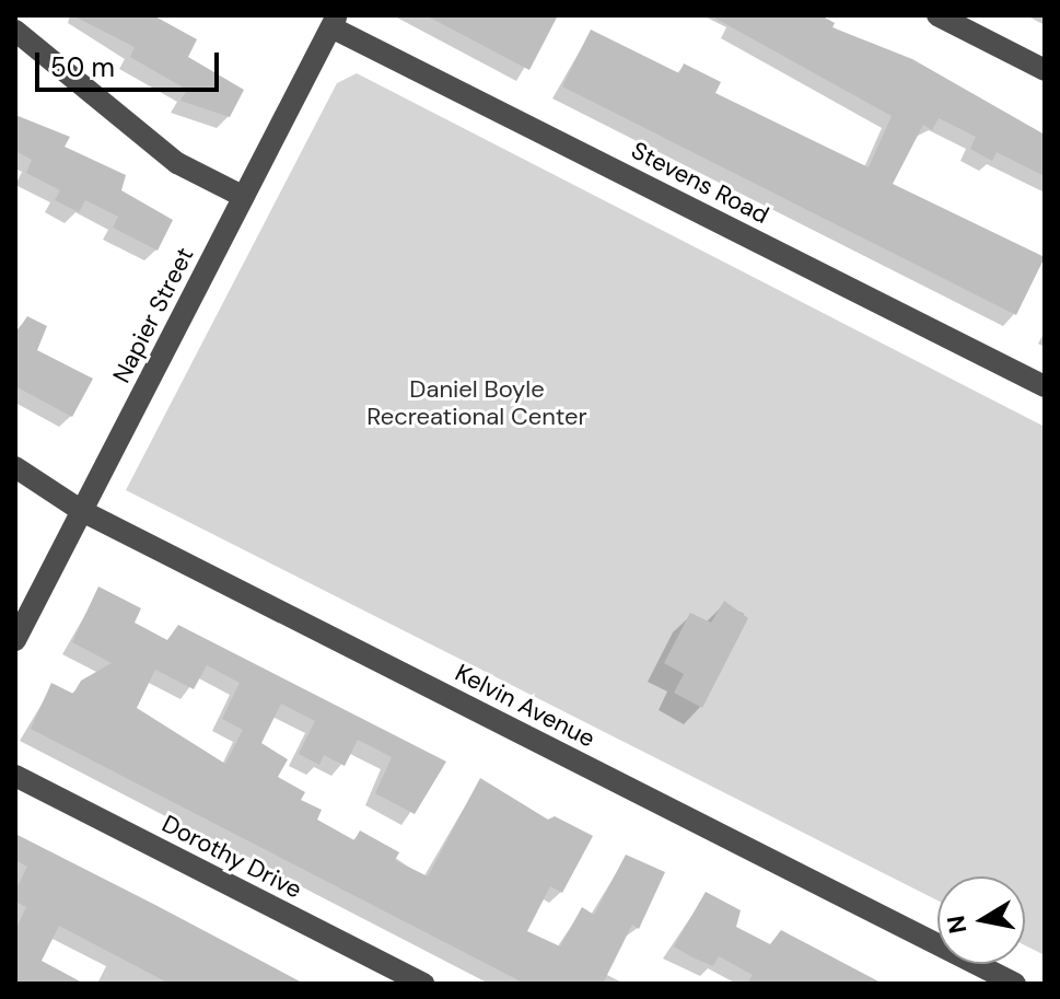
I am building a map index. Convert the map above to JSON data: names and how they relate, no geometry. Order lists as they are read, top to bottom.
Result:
{
  "streets": {
    "street": [
      "Stevens Road",
      "Napier Street",
      "Kelvin Avenue",
      "Dorothy Drive"
    ]
  },
  "crossings": [
    ["Stevens Road", "Napier Street"],
    ["Napier Street", "Kelvin Avenue"]
  ],
  "parks": ["Daniel Boyle Recreational Center"],
  "scale_bar": "50 m",
  "north": "left"
}
